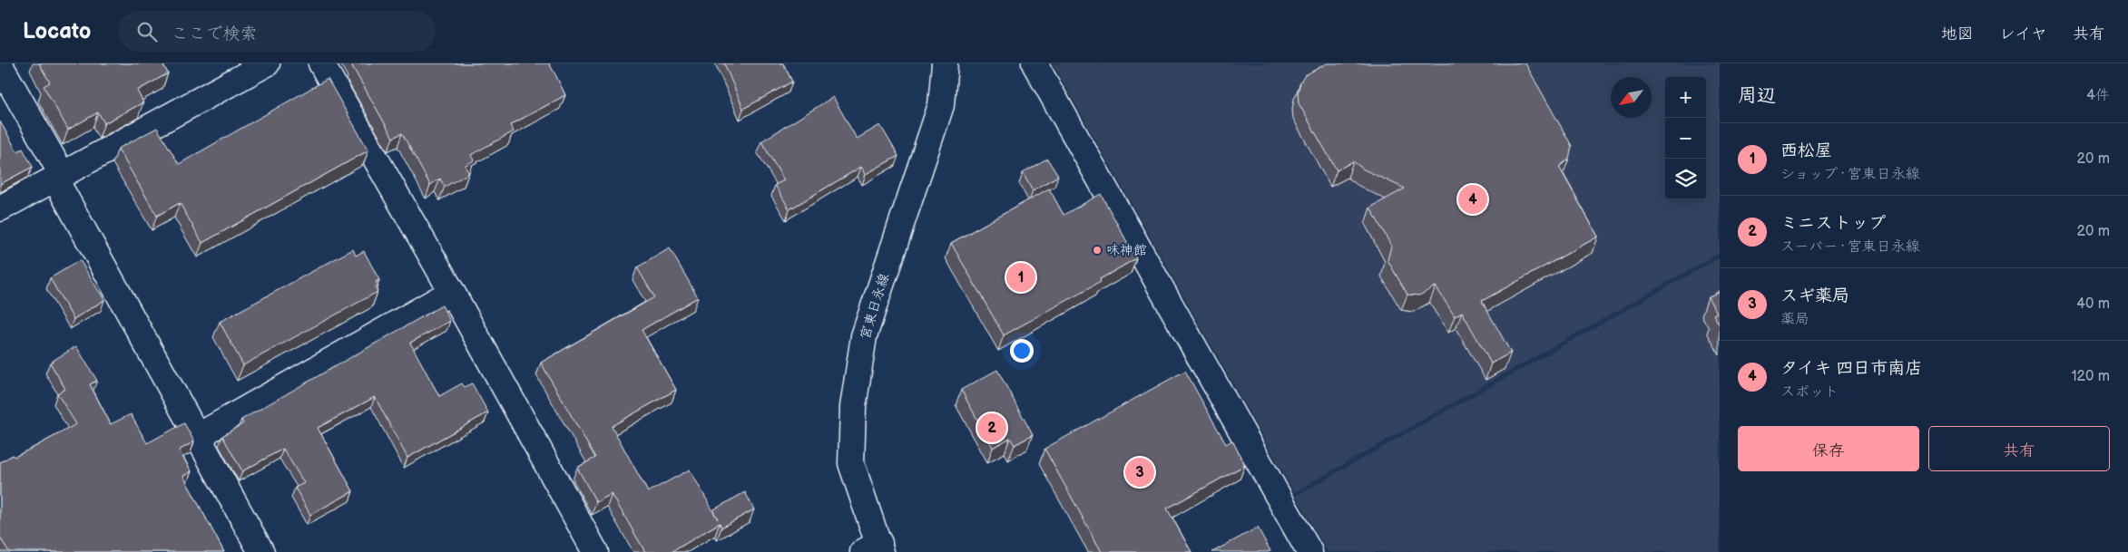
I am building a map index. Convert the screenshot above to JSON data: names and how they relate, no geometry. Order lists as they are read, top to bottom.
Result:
{
  "streets": {
    "street": ["宮東日永線"]
  },
  "places": ["味神館"],
  "north": "bottom left",
  "page": {
    "header": "Locato",
    "search": "ここで検索",
    "nav": ["地図", "レイヤ", "共有"],
    "heading": ["周辺", "4件"],
    "map_buttons": ["+", "−"],
    "list": [
      {
        "mark": "1",
        "name": "西松屋",
        "note": "ショップ · 宮東日永線",
        "value": "20 m"
      },
      {
        "mark": "2",
        "name": "ミニストップ",
        "note": "スーパー · 宮東日永線",
        "value": "20 m"
      },
      {
        "mark": "3",
        "name": "スギ薬局",
        "note": "薬局",
        "value": "40 m"
      },
      {
        "mark": "4",
        "name": "タイキ 四日市南店",
        "note": "スポット",
        "value": "120 m"
      }
    ],
    "pins": [
      "4",
      "1",
      "2",
      "3"
    ],
    "buttons": ["保存", "共有"]
  }
}
